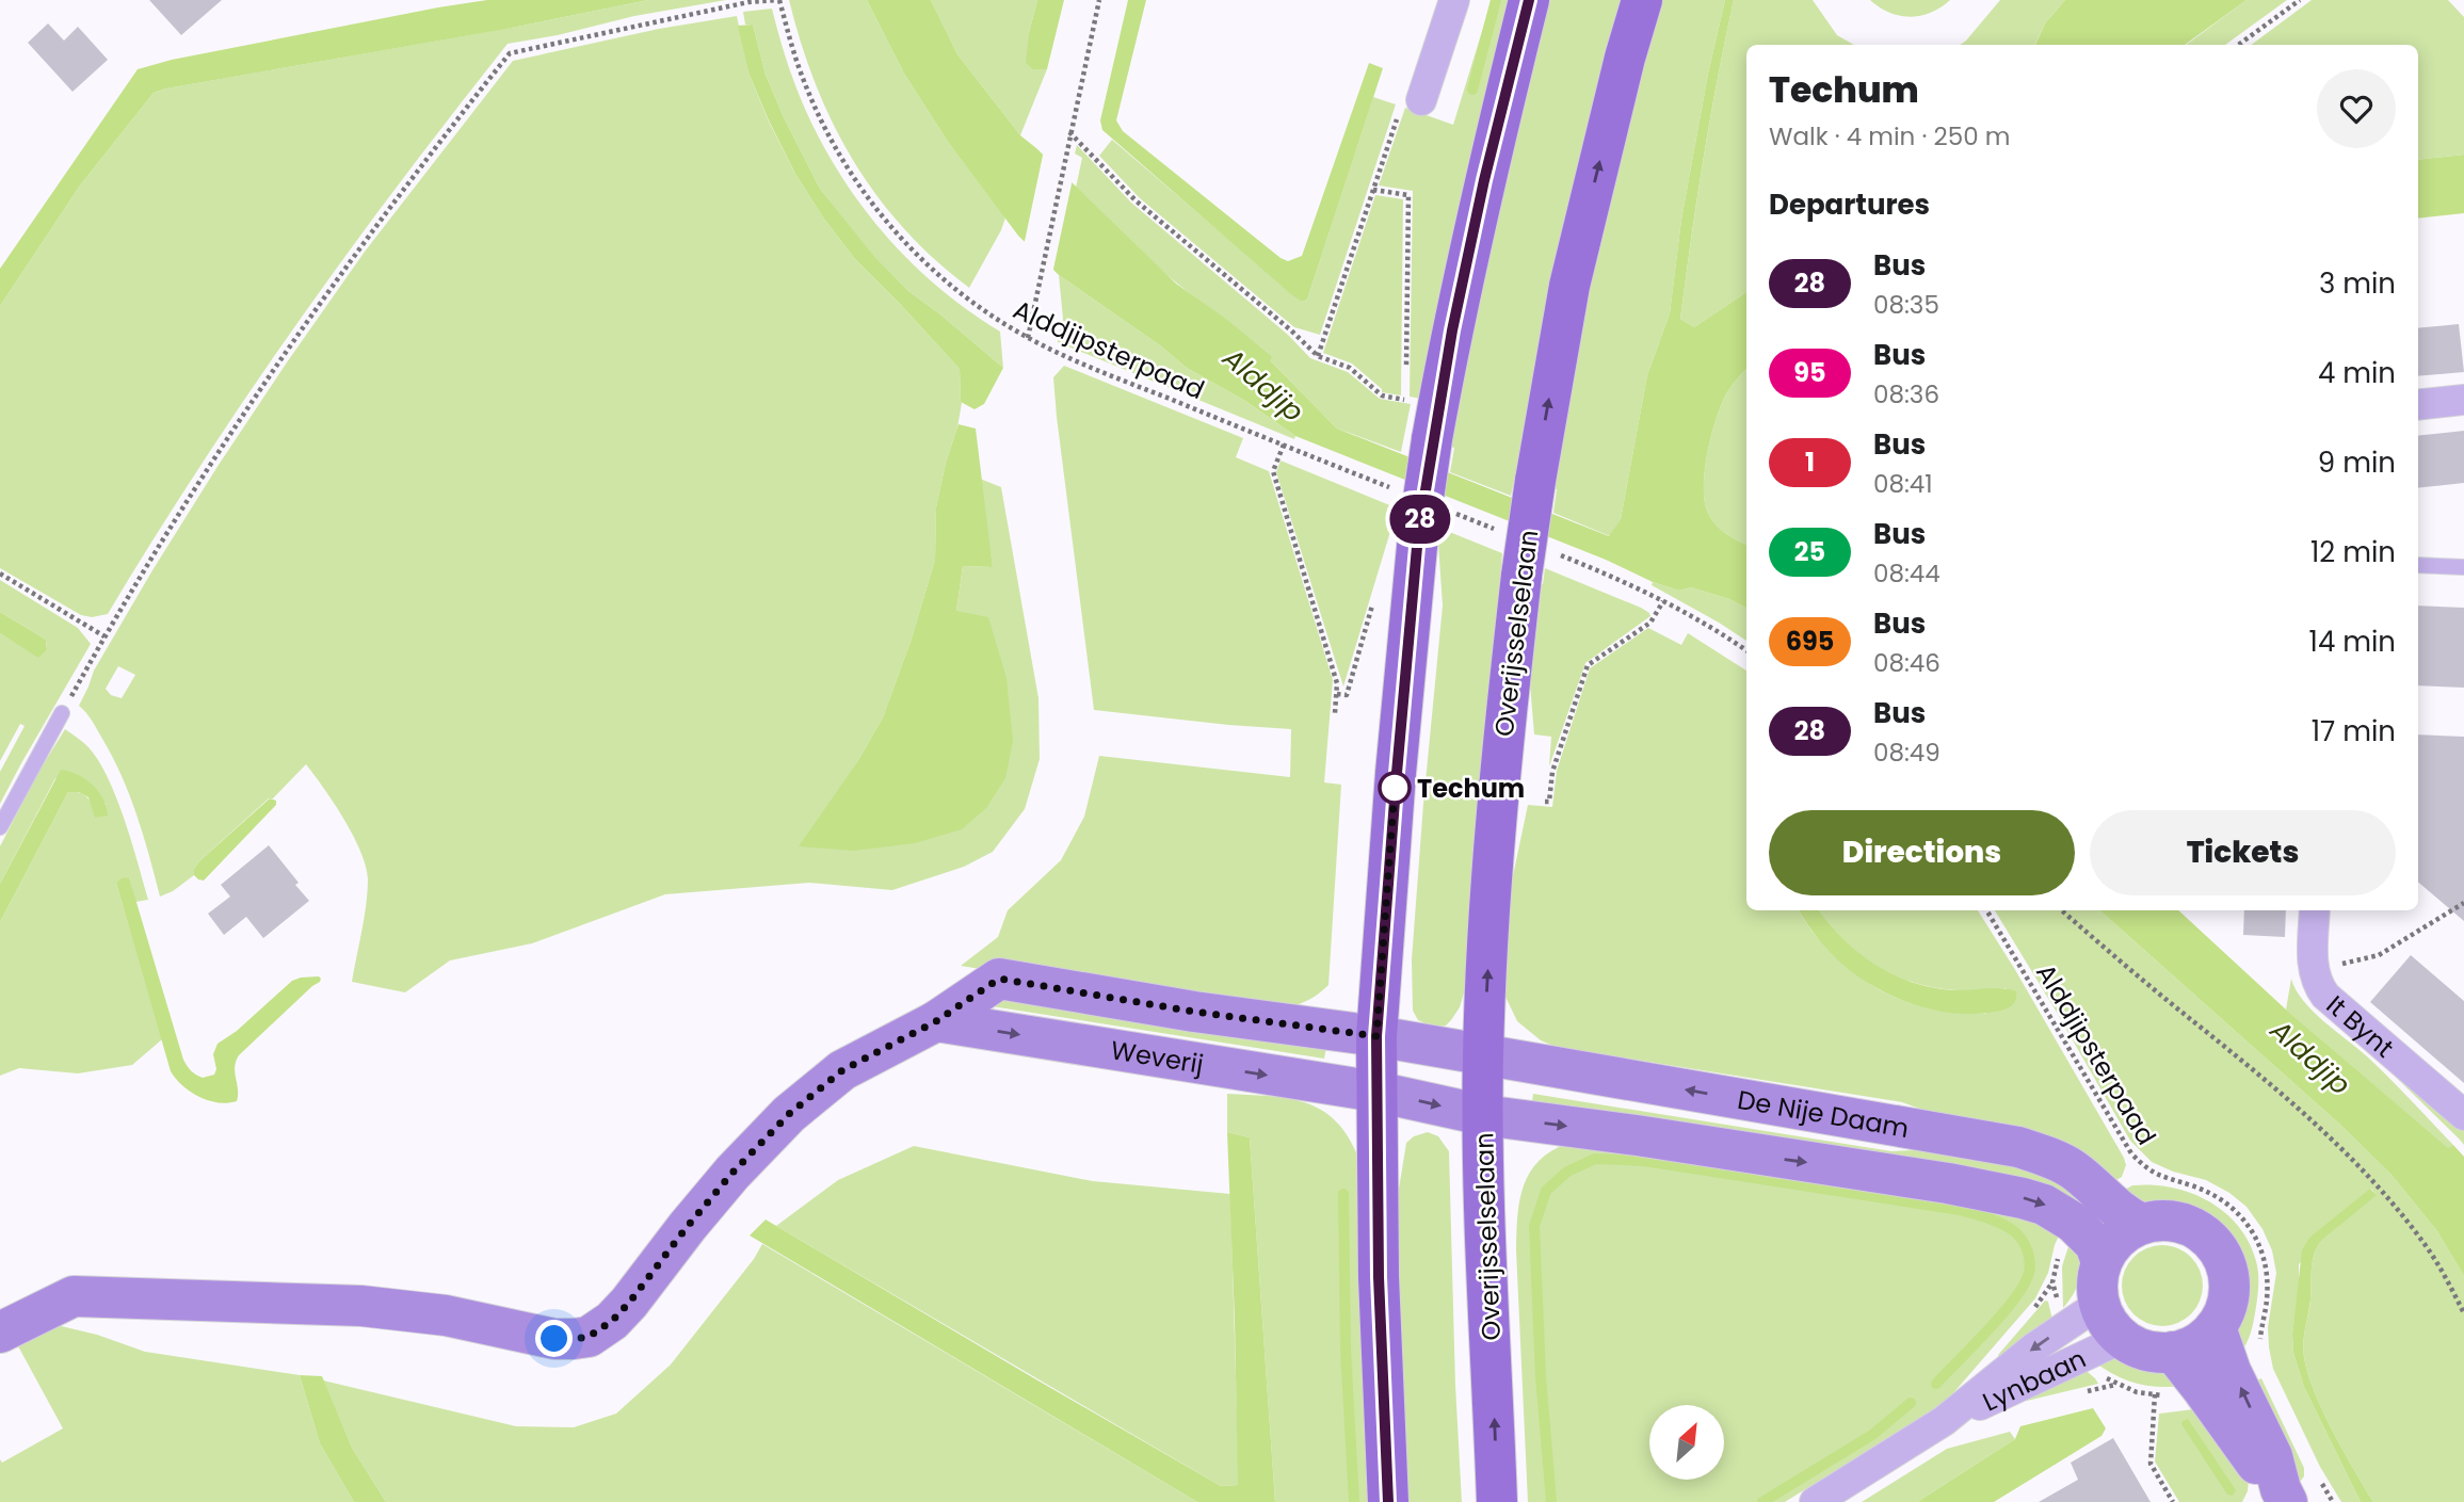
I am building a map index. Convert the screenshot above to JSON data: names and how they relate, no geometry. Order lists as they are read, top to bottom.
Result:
{
  "streets": {
    "main road": ["Overijsselselaan"],
    "street": [
      "It Bynt",
      "Weverij",
      "De Nije Daam",
      "Lynbaan"
    ],
    "path": ["Alddjipsterpaad"]
  },
  "crossings": [
    ["Overijsselselaan", "Weverij"],
    ["Overijsselselaan", "De Nije Daam"],
    ["Weverij", "De Nije Daam"],
    ["De Nije Daam", "Lynbaan"]
  ],
  "water": ["Alddjip"],
  "places": ["Techum"],
  "lines": ["bus line 28"],
  "north": "top right",
  "page": {
    "on_map": "28",
    "heading": [
      ["Techum", "Walk · 4 min · 250 m"],
      "Departures"
    ],
    "list": [
      {
        "mark": "28",
        "name": "Bus",
        "note": "08:35",
        "value": "3 min"
      },
      {
        "mark": "95",
        "name": "Bus",
        "note": "08:36",
        "value": "4 min"
      },
      {
        "mark": "1",
        "name": "Bus",
        "note": "08:41",
        "value": "9 min"
      },
      {
        "mark": "25",
        "name": "Bus",
        "note": "08:44",
        "value": "12 min"
      },
      {
        "mark": "695",
        "name": "Bus",
        "note": "08:46",
        "value": "14 min"
      },
      {
        "mark": "28",
        "name": "Bus",
        "note": "08:49",
        "value": "17 min"
      }
    ],
    "buttons": ["Directions", "Tickets"]
  }
}
